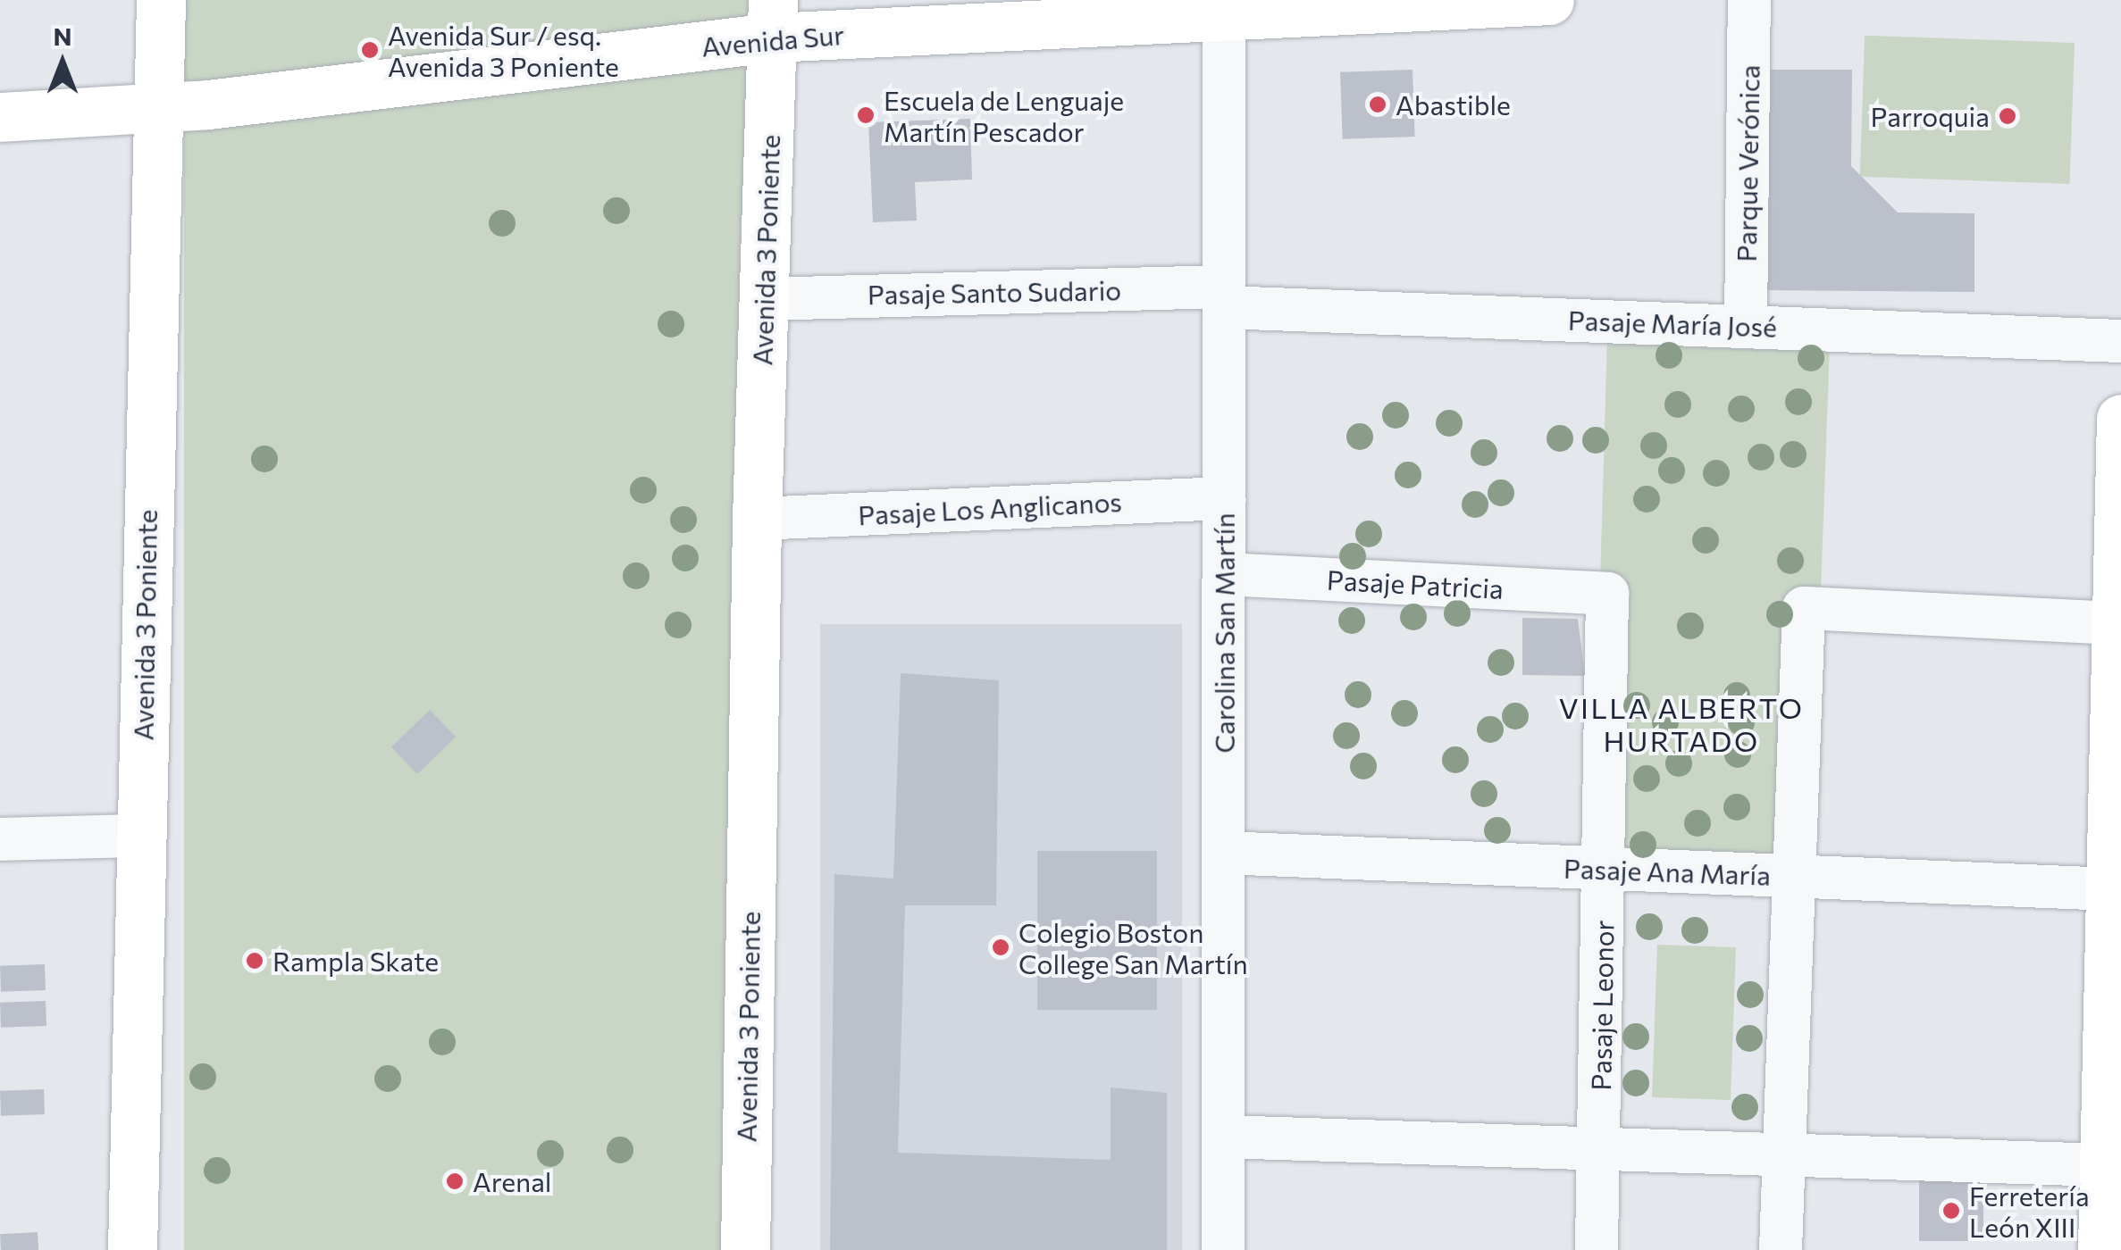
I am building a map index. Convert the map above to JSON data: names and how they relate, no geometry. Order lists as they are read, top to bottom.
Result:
{
  "streets": {
    "street": [
      "Avenida Sur",
      "Parque Verónica",
      "Avenida 3 Poniente",
      "Pasaje Santo Sudario",
      "Pasaje María José",
      "Pasaje Los Anglicanos",
      "Pasaje Patricia",
      "Carolina San Martín",
      "Pasaje Ana María",
      "Pasaje Leonor"
    ]
  },
  "crossings": [
    ["Avenida Sur", "Avenida 3 Poniente"],
    ["Avenida Sur", "Carolina San Martín"],
    ["Parque Verónica", "Pasaje María José"],
    ["Avenida 3 Poniente", "Pasaje Santo Sudario"],
    ["Avenida 3 Poniente", "Pasaje Los Anglicanos"],
    ["Pasaje Santo Sudario", "Pasaje María José"],
    ["Pasaje Santo Sudario", "Carolina San Martín"],
    ["Pasaje María José", "Carolina San Martín"],
    ["Pasaje Los Anglicanos", "Carolina San Martín"],
    ["Pasaje Patricia", "Carolina San Martín"],
    ["Pasaje Patricia", "Pasaje Leonor"],
    ["Carolina San Martín", "Pasaje Ana María"],
    ["Pasaje Ana María", "Pasaje Leonor"]
  ],
  "districts": ["VILLA ALBERTO HURTADO"],
  "places": [
    "Avenida Sur / esq. Avenida 3 Poniente",
    "Abastible",
    "Escuela de Lenguaje Martín Pescador",
    "Parroquia",
    "Colegio Boston College San Martín",
    "Rampla Skate",
    "Arenal",
    "Ferretería León XIII"
  ],
  "north": "top"
}
